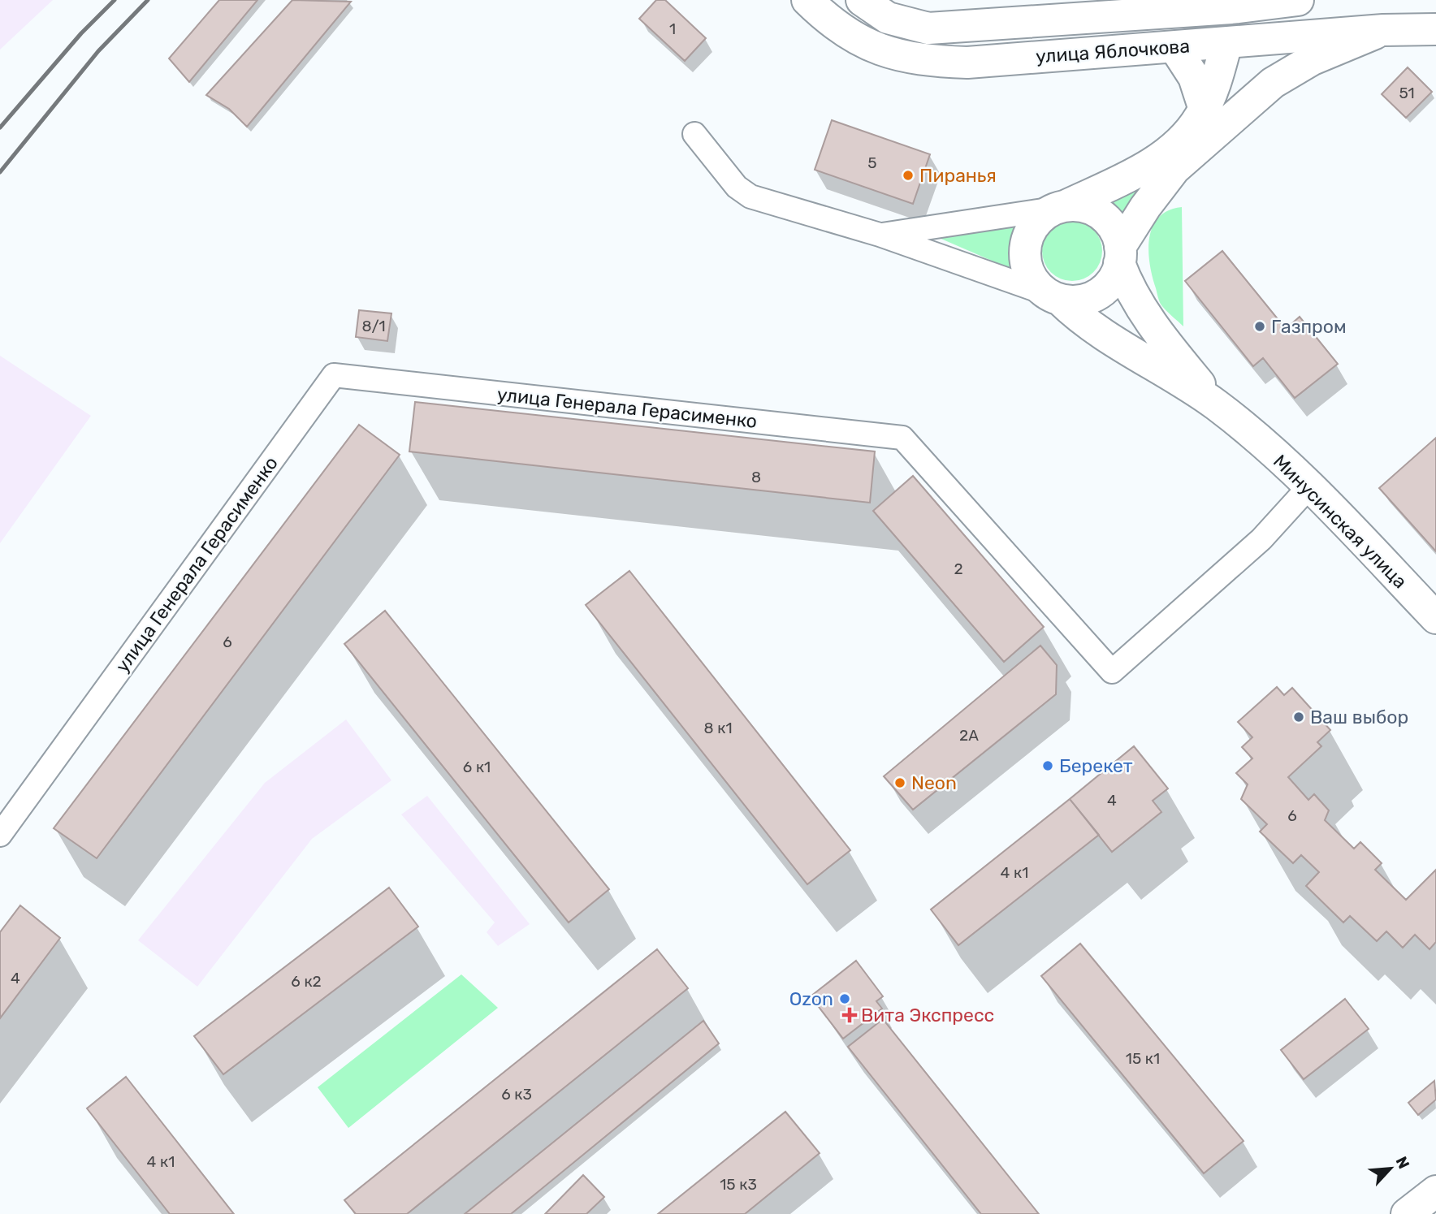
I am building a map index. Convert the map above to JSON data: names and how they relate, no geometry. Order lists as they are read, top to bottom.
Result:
{
  "streets": {
    "main road": ["улица Яблочкова", "Минусинская улица"],
    "street": ["улица Генерала Герасименко"]
  },
  "crossings": [
    ["улица Генерала Герасименко", "Минусинская улица"]
  ],
  "places": {
    "other": [
      "Пиранья",
      "Газпром",
      "Ваш выбор",
      "Берекет",
      "Neon",
      "Ozon"
    ],
    "health": ["Вита Экспресс"]
  },
  "house_numbers": [
    "1",
    "51",
    "5",
    "8/1",
    "8",
    "2",
    "6",
    "8 к1",
    "2А",
    "6 к1",
    "4",
    "6",
    "4 к1",
    "4",
    "6 к2",
    "15 к1",
    "6 к3",
    "4 к1",
    "15 к3"
  ],
  "north": "top right"
}
